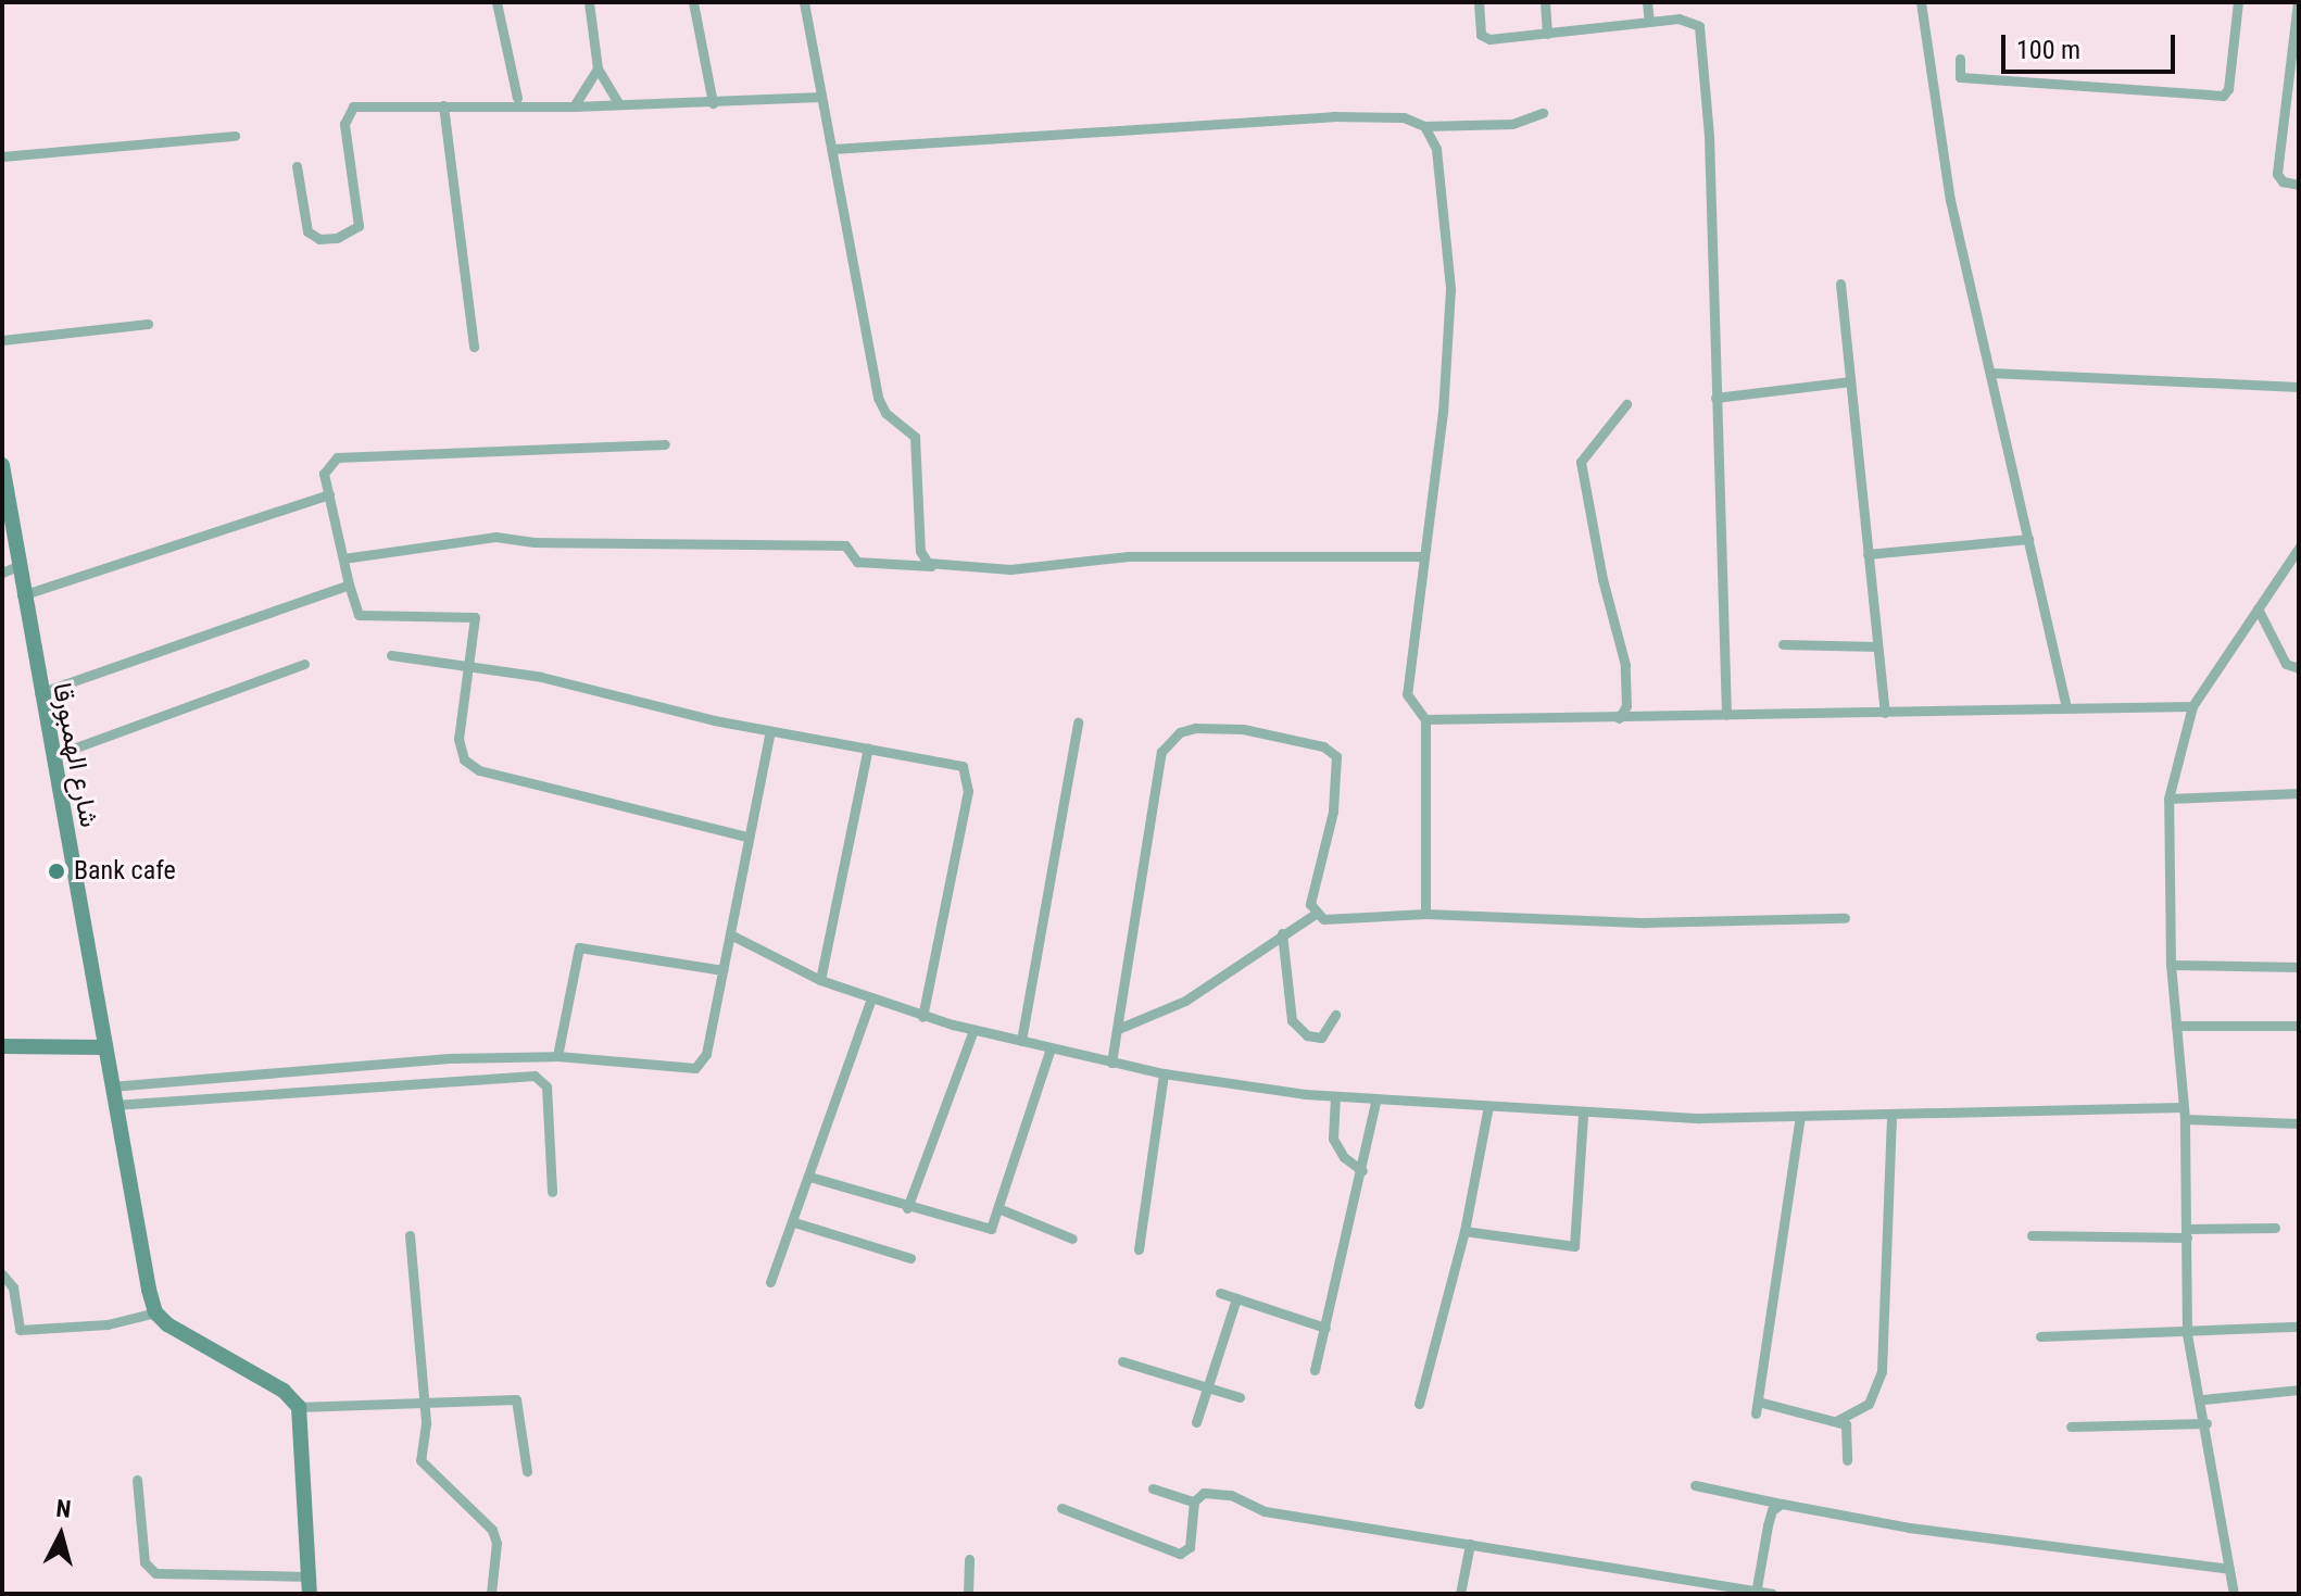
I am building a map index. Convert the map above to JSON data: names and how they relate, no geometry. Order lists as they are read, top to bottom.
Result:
{
  "streets": {
    "street": ["شارع الهمبورقا"]
  },
  "places": ["Bank cafe"],
  "scale_bar": "100 m",
  "north": "top"
}
